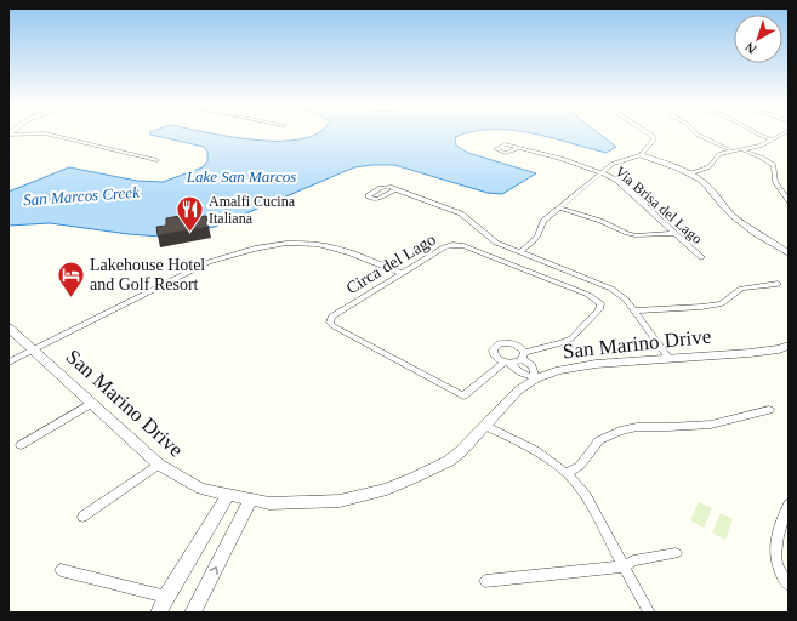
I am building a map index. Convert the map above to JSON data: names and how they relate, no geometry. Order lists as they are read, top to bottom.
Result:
{
  "streets": {
    "street": ["Via Brisa del Lago", "Circa del Lago", "San Marino Drive"]
  },
  "water": ["Lake San Marcos", "San Marcos Creek"],
  "places": {
    "restaurant": ["Amalfi Cucina Italiana"],
    "hotel": ["Lakehouse Hotel and Golf Resort"]
  },
  "north": "bottom left"
}
